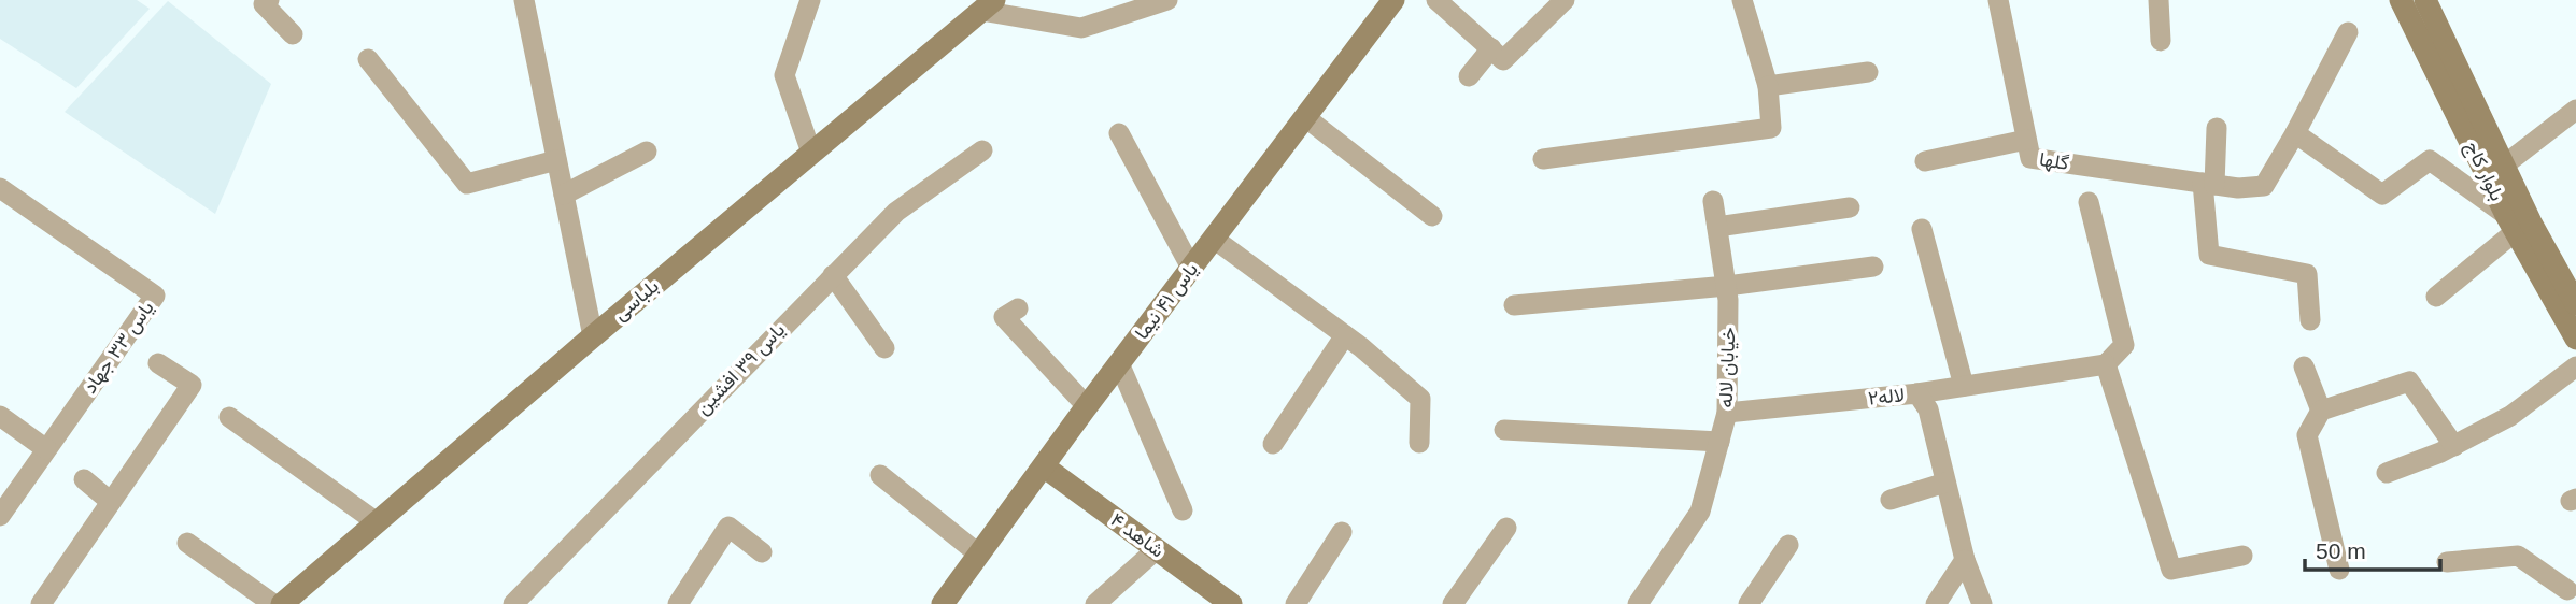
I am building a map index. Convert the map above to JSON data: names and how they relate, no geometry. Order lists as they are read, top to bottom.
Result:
{
  "streets": {
    "street": [
      "گلها",
      "بلوار کاج",
      "بلباسی",
      "یاس ۴۱ نیما",
      "یاس ۳۳ جهاد",
      "خیابان لاله",
      "یاس ۳۹ افشین",
      "لاله۲",
      "شاهد ۴"
    ]
  },
  "crossings": [
    ["یاس ۴۱ نیما", "شاهد ۴"],
    ["خیابان لاله", "لاله۲"]
  ],
  "scale_bar": "50 m"
}
